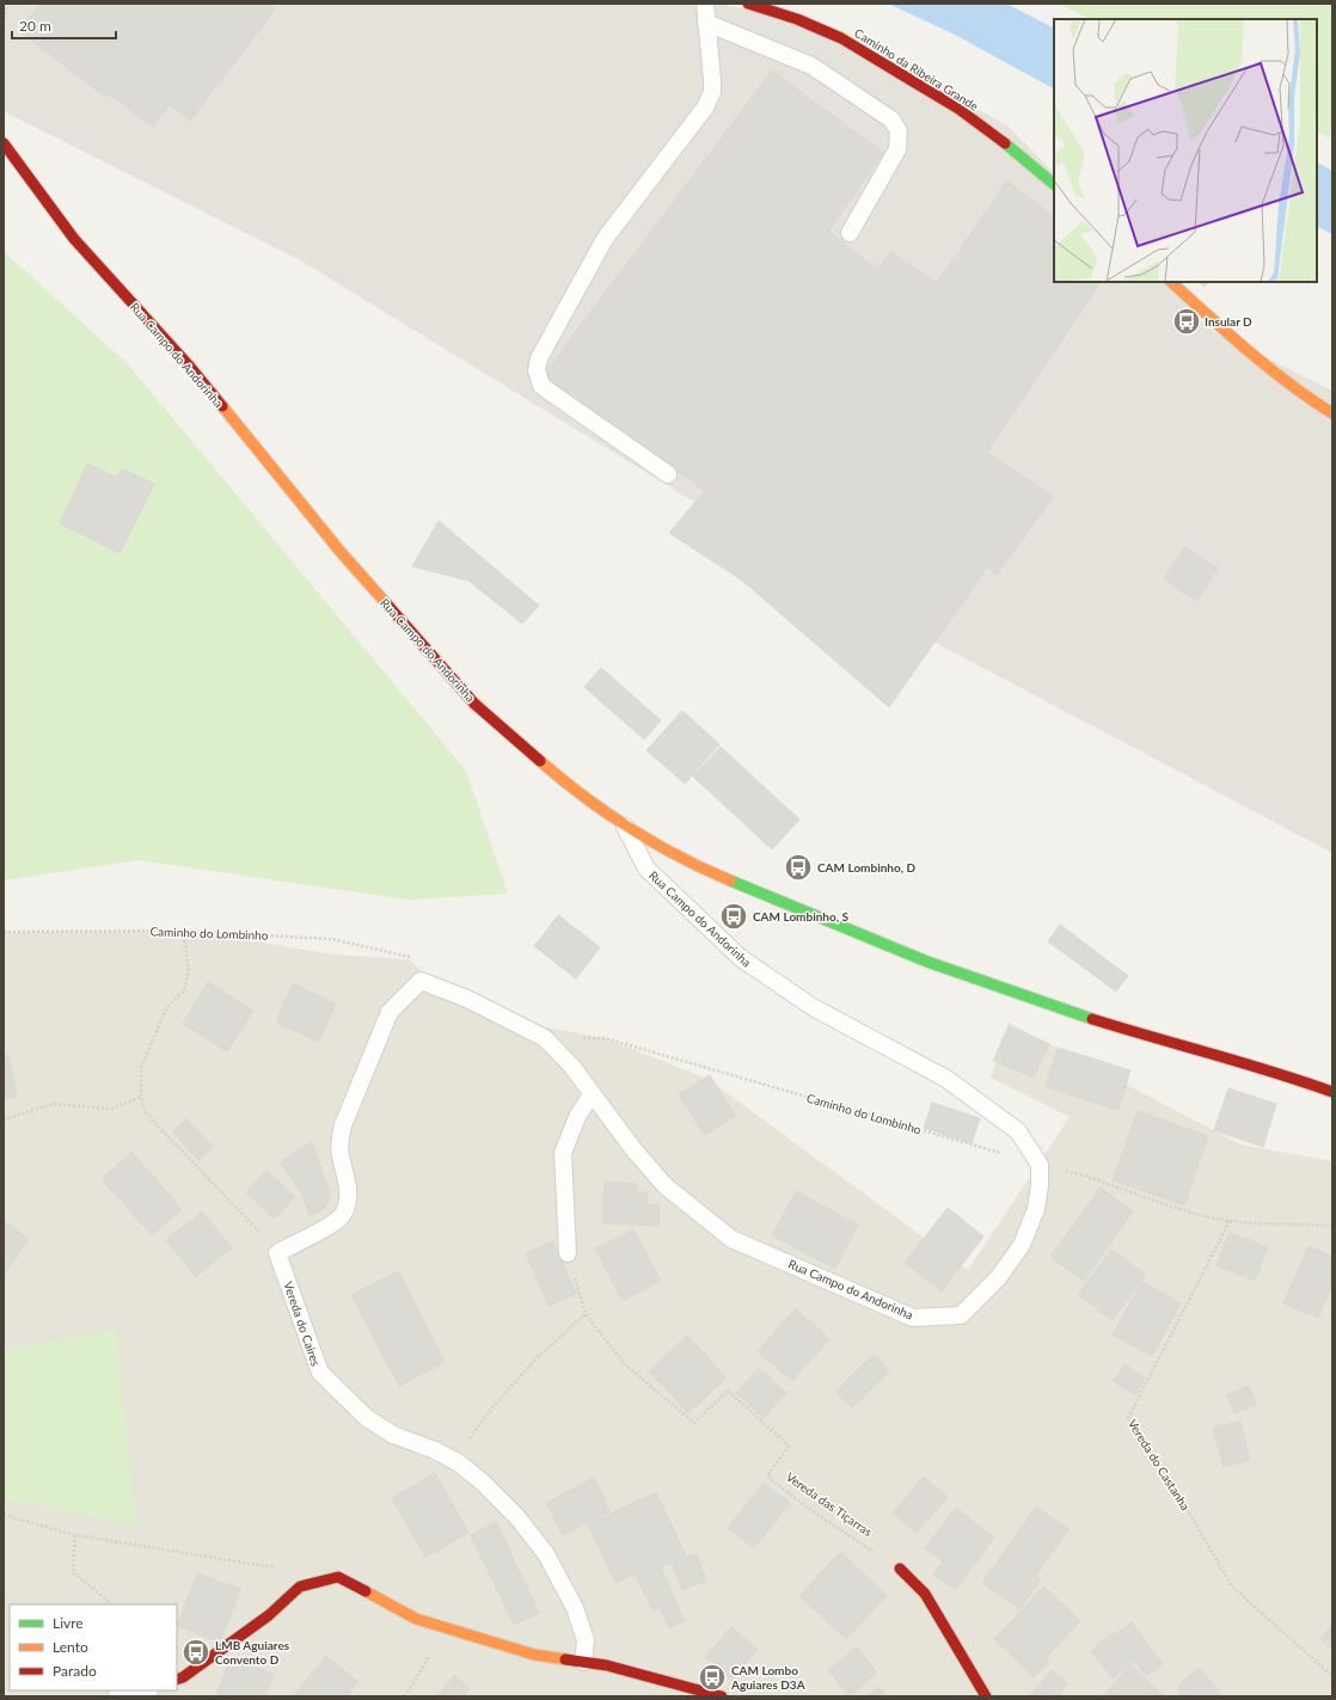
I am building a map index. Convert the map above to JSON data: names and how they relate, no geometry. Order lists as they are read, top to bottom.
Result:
{
  "streets": {
    "street": ["Caminho da Ribeira Grande", "Rua Campo do Andorinha"],
    "lane": ["Vereda do Caires"],
    "path": ["Caminho do Lombinho", "Vereda do Castanha", "Vereda das Tiçarras"]
  },
  "crossings": [
    ["Rua Campo do Andorinha", "Caminho do Lombinho"],
    ["Caminho do Lombinho", "Vereda do Castanha"]
  ],
  "places": {
    "bus stop": [
      "Insular D",
      "CAM Lombinho, D",
      "CAM Lombinho, S",
      "LMB Aguiares Convento D",
      "CAM Lombo Aguiares D3A"
    ]
  },
  "legend": ["Livre", "Lento", "Parado"],
  "scale_bar": "20 m"
}
